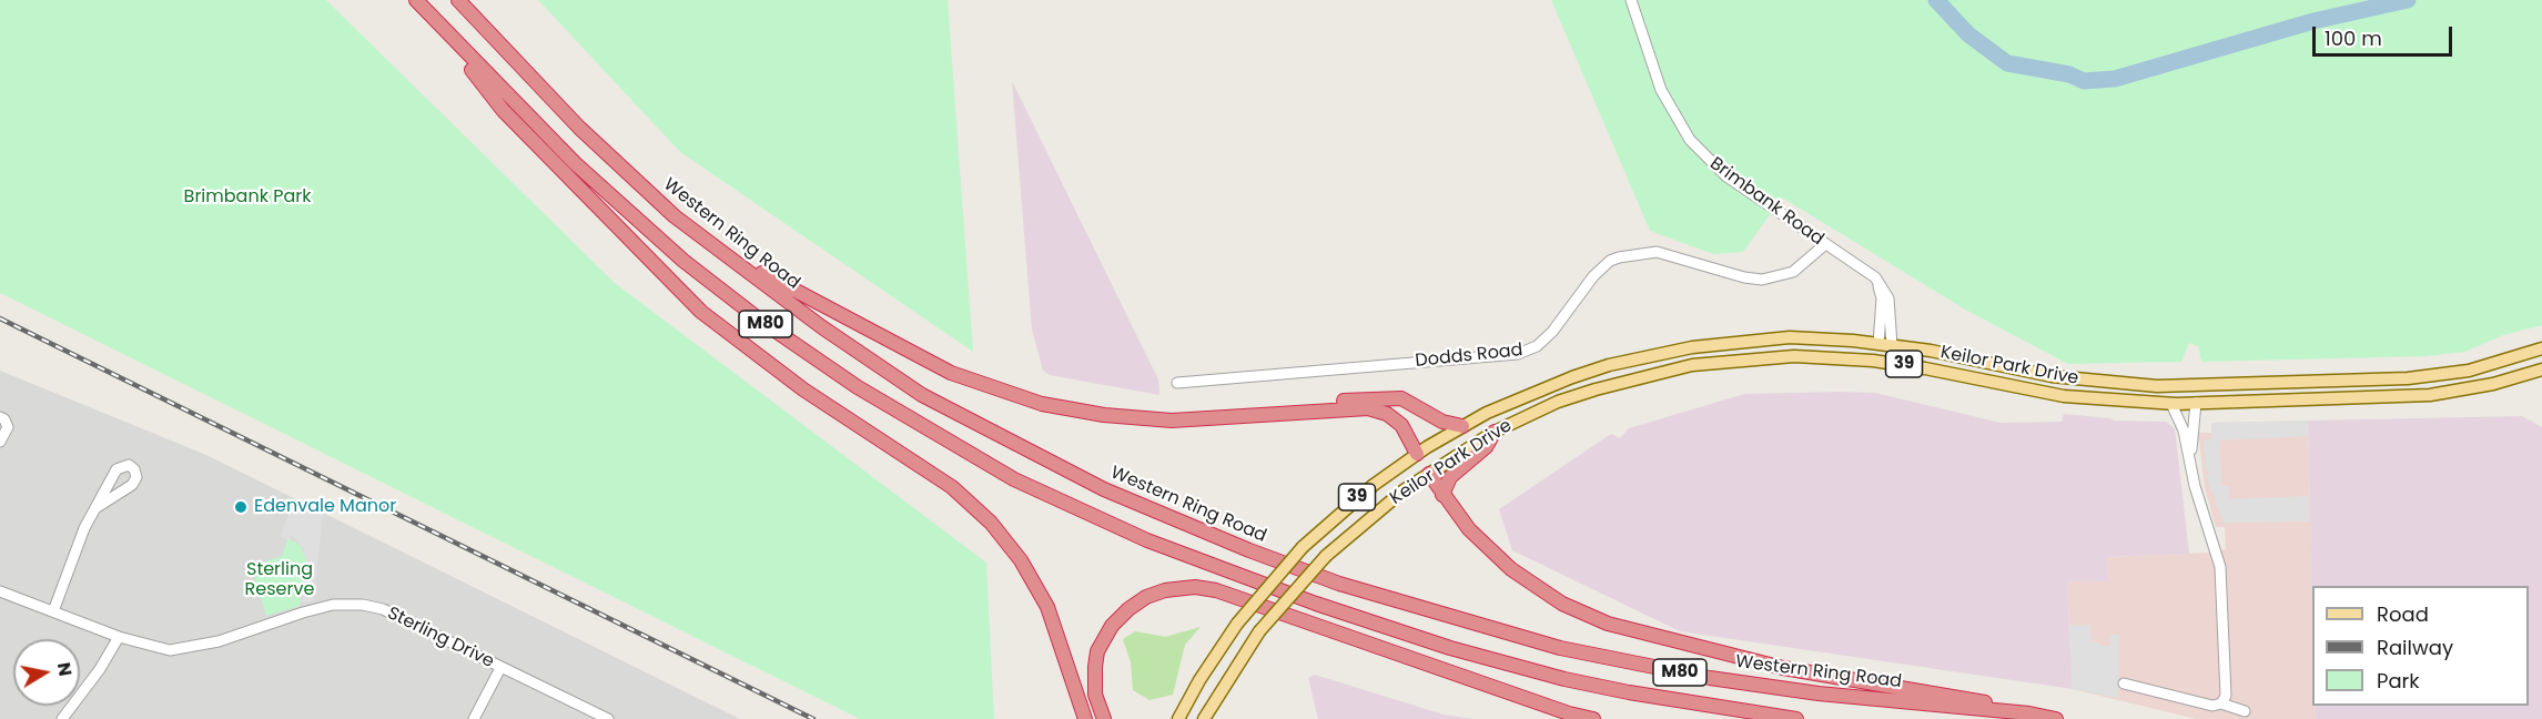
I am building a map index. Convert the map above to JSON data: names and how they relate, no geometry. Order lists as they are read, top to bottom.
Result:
{
  "streets": {
    "highway": ["Western Ring Road", "M80"],
    "main road": ["39", "Keilor Park Drive"],
    "street": ["Brimbank Road", "Dodds Road", "Sterling Drive"]
  },
  "crossings": [
    ["Brimbank Road", "Dodds Road"]
  ],
  "parks": ["Brimbank Park", "Sterling Reserve"],
  "places": ["Edenvale Manor"],
  "legend": ["Road", "Railway", "Park"],
  "scale_bar": "100 m",
  "north": "right"
}
